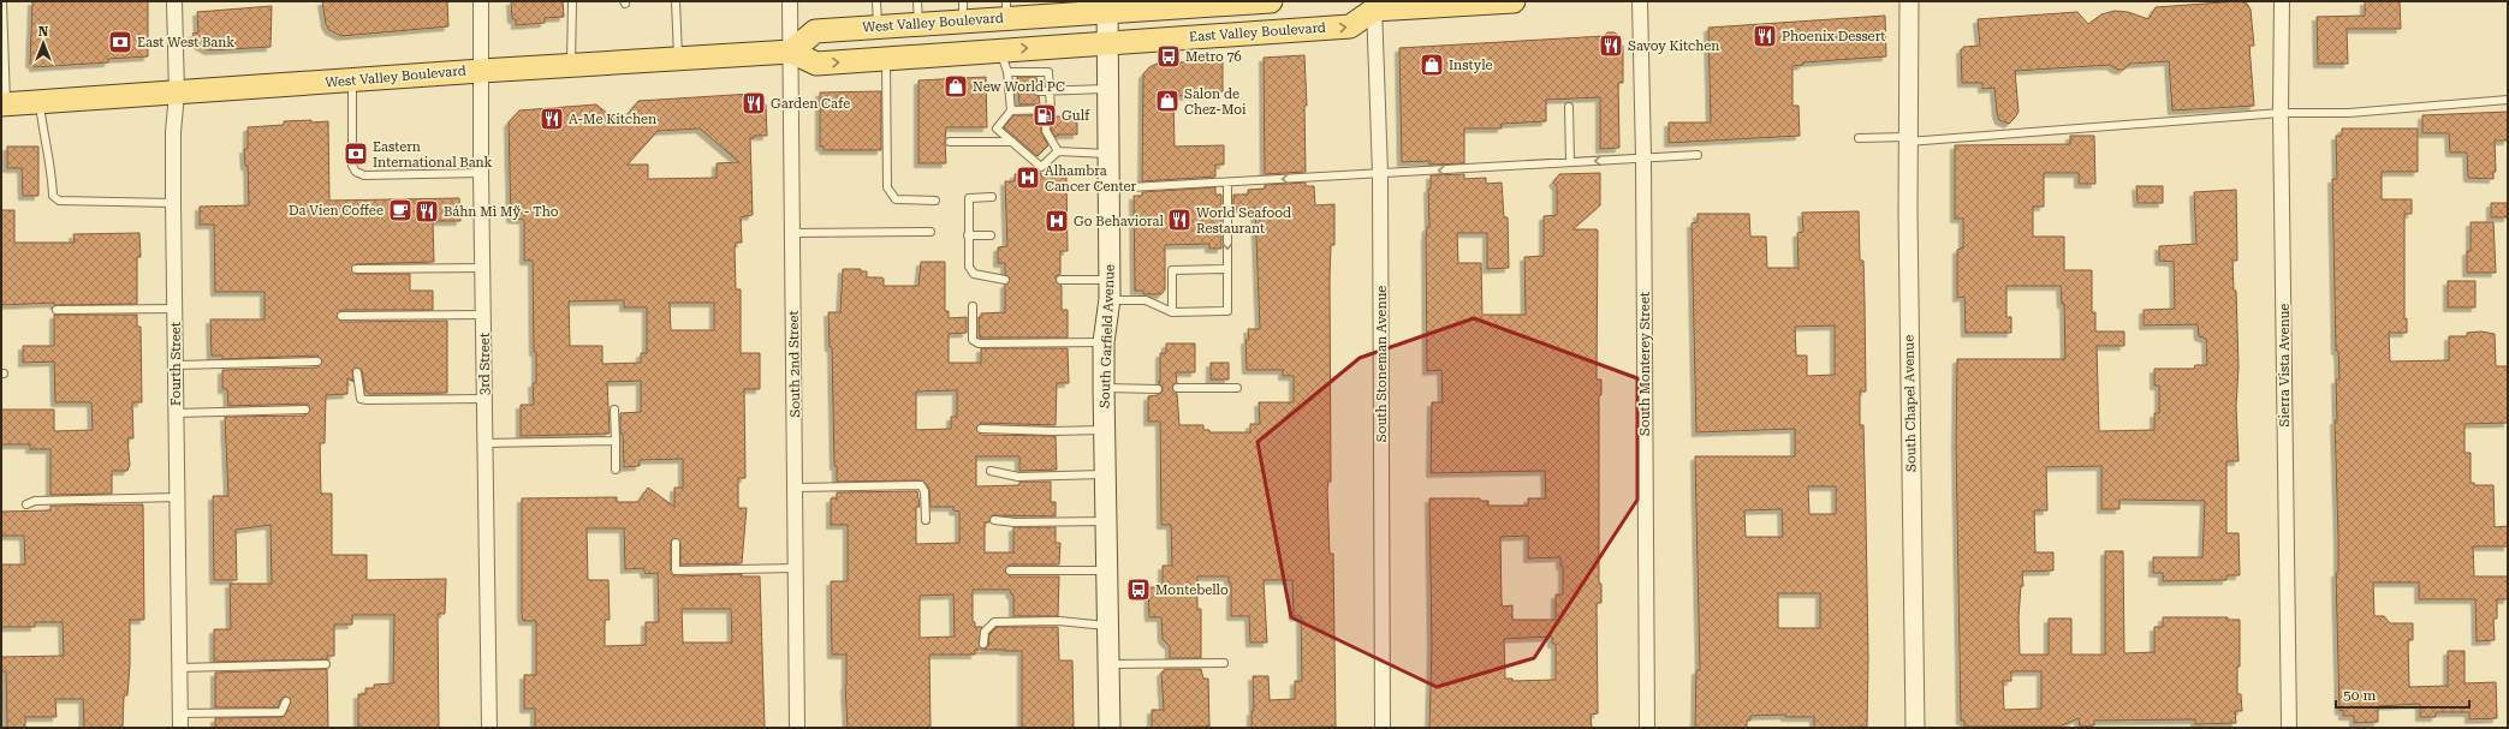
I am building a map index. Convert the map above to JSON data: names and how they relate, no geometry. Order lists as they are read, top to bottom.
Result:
{
  "streets": {
    "main road": ["West Valley Boulevard", "East Valley Boulevard", "South Garfield Avenue"],
    "street": [
      "Fourth Street",
      "3rd Street",
      "South 2nd Street",
      "South Stoneman Avenue",
      "South Monterey Street",
      "Sierra Vista Avenue",
      "South Chapel Avenue"
    ]
  },
  "crossings": [
    ["West Valley Boulevard", "East Valley Boulevard"],
    ["West Valley Boulevard", "South Garfield Avenue"],
    ["West Valley Boulevard", "Fourth Street"],
    ["West Valley Boulevard", "3rd Street"],
    ["West Valley Boulevard", "South 2nd Street"],
    ["East Valley Boulevard", "South Garfield Avenue"],
    ["East Valley Boulevard", "South Stoneman Avenue"]
  ],
  "one_way": ["East Valley Boulevard"],
  "places": {
    "restaurant": [
      "Phoenix Dessert",
      "Savoy Kitchen",
      "Garden Cafe",
      "A-Me Kitchen",
      "Báhn Mì Mỹ - Tho",
      "World Seafood Restaurant"
    ],
    "bank": ["East West Bank", "Eastern International Bank"],
    "bus stop": ["Metro 76", "Montebello"],
    "shop": ["Instyle", "New World PC", "Salon de Chez-Moi"],
    "fuel station": ["Gulf"],
    "hospital": ["Alhambra Cancer Center", "Go Behavioral"],
    "cafe": ["Da Vien Coffee"]
  },
  "scale_bar": "50 m",
  "north": "top"
}
